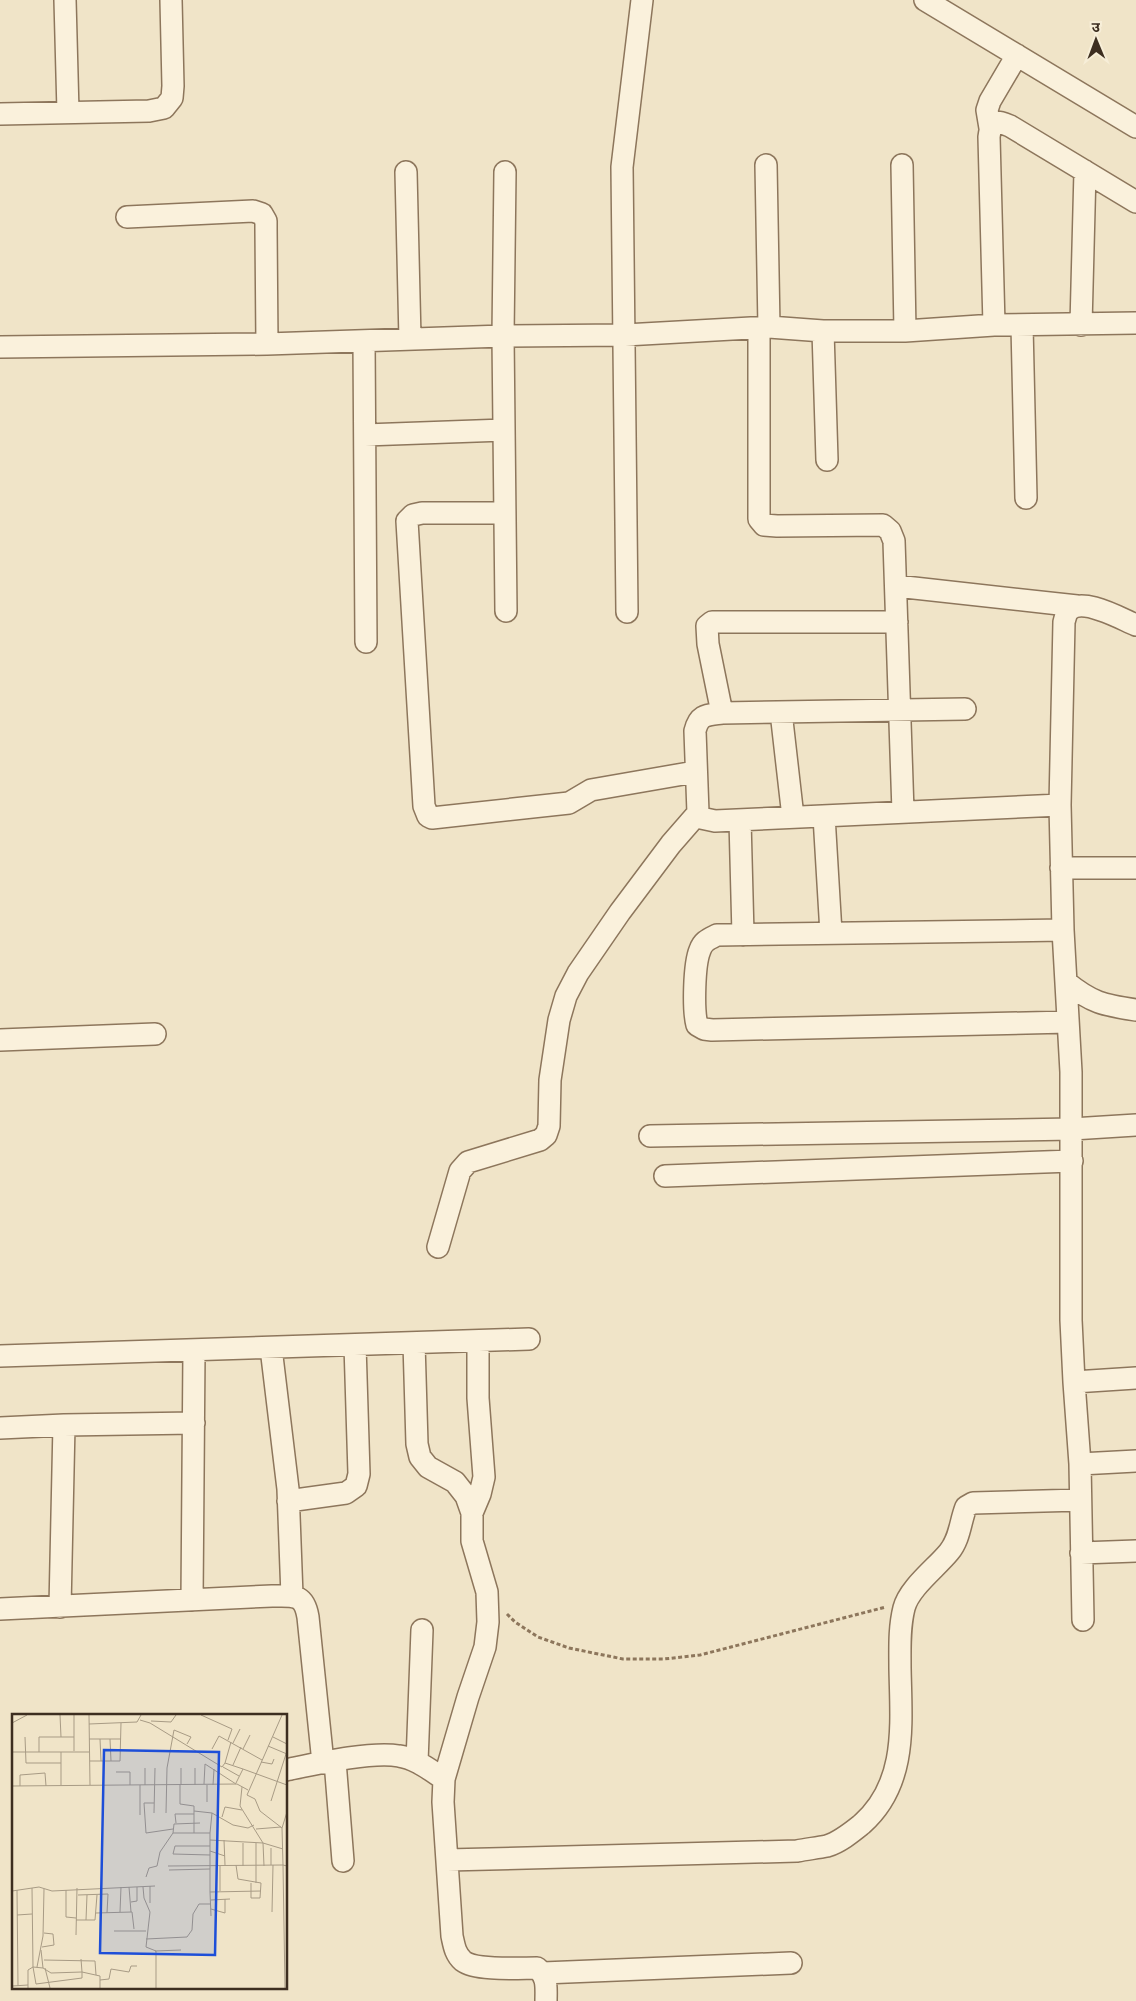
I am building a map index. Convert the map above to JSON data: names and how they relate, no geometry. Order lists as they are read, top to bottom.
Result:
{
  "north": "top"
}
